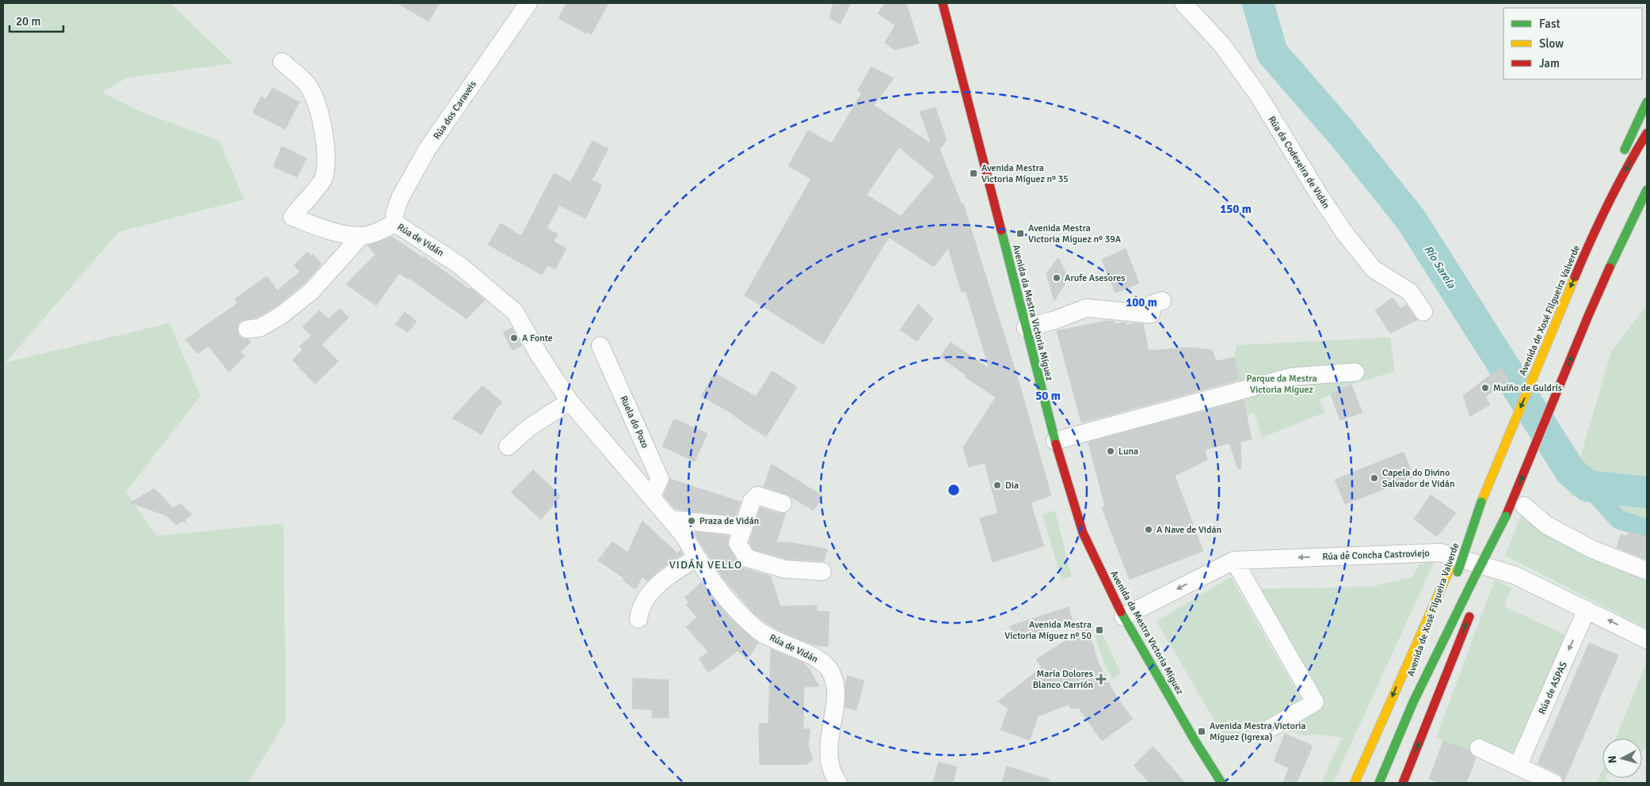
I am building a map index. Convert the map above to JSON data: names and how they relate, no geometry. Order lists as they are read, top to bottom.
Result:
{
  "streets": {
    "main road": ["Avenida de Xosé Filgueira Valverde", "Avenida da Mestra Victoria Míguez"],
    "street": [
      "Rúa dos Caraveis",
      "Rúa da Codeseira de Vidán",
      "Rúa de Vidán",
      "Ruela do Pozo",
      "Rúa de Concha Castroviejo",
      "Rúa de ASPAS"
    ]
  },
  "crossings": [
    ["Rúa dos Caraveis", "Rúa de Vidán"],
    ["Rúa de Vidán", "Ruela do Pozo"],
    ["Avenida da Mestra Victoria Míguez", "Rúa de Concha Castroviejo"],
    ["Rúa de Concha Castroviejo", "Rúa de ASPAS"]
  ],
  "one_way": ["Rúa de Concha Castroviejo", "Rúa de ASPAS"],
  "districts": ["VIDÁN VELLO"],
  "water": ["Río Sarela"],
  "parks": ["Parque da Mestra Victoria Míguez"],
  "places": {
    "transit": [
      "Avenida Mestra Victoria Míguez nº 35",
      "Avenida Mestra Victoria Míguez nº 39A",
      "Avenida Mestra Victoria Míguez nº 50",
      "Avenida Mestra Victoria Míguez (Igrexa)"
    ],
    "other": [
      "Arufe Asesores",
      "A Fonte",
      "Muíño de Guldrís",
      "Luna",
      "Capela do Divino Salvador de Vidán",
      "Dia",
      "Praza de Vidán",
      "A Nave de Vidán"
    ],
    "health": ["María Dolores Blanco Carrión"]
  },
  "legend": ["Fast", "Slow", "Jam"],
  "scale_bar": "20 m",
  "north": "left",
  "rings": ["150 m", "100 m", "50 m"]
}
